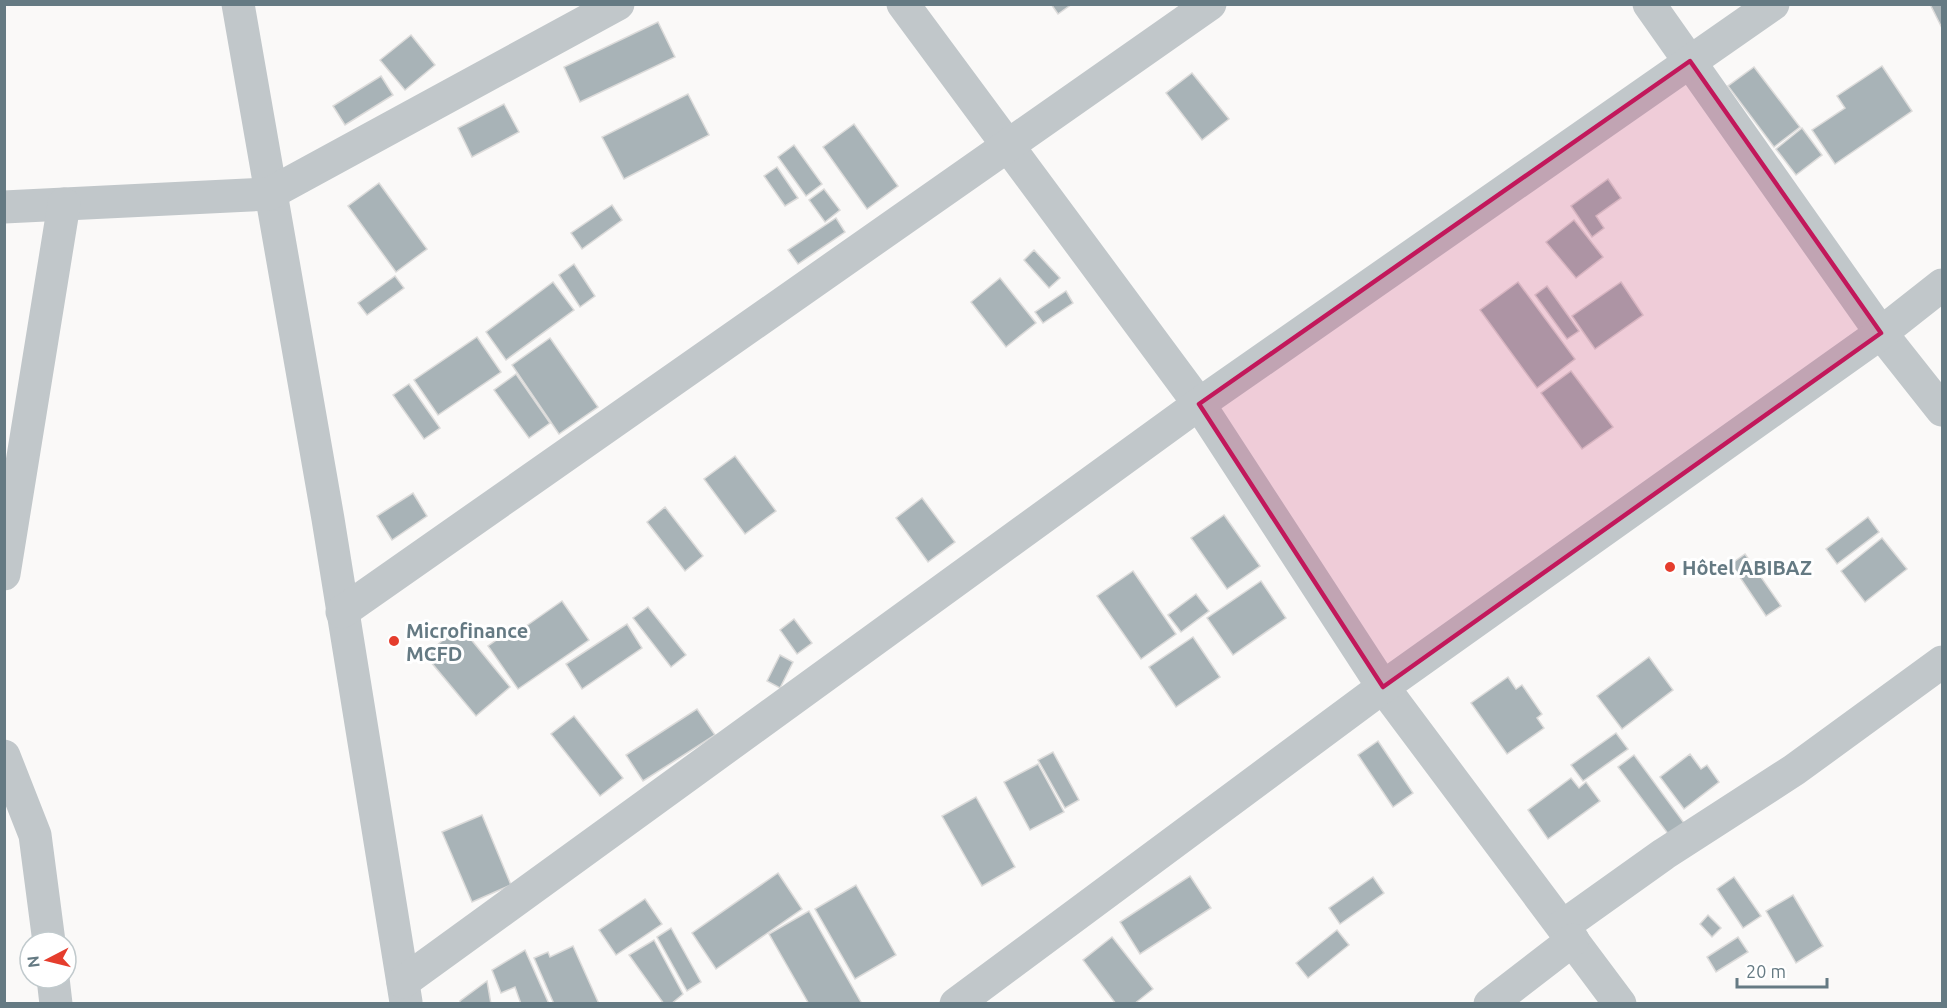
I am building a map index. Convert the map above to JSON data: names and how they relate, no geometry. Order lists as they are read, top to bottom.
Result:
{
  "places": ["Hôtel ABIBAZ", "Microfinance MCFD"],
  "scale_bar": "20 m",
  "north": "left"
}
